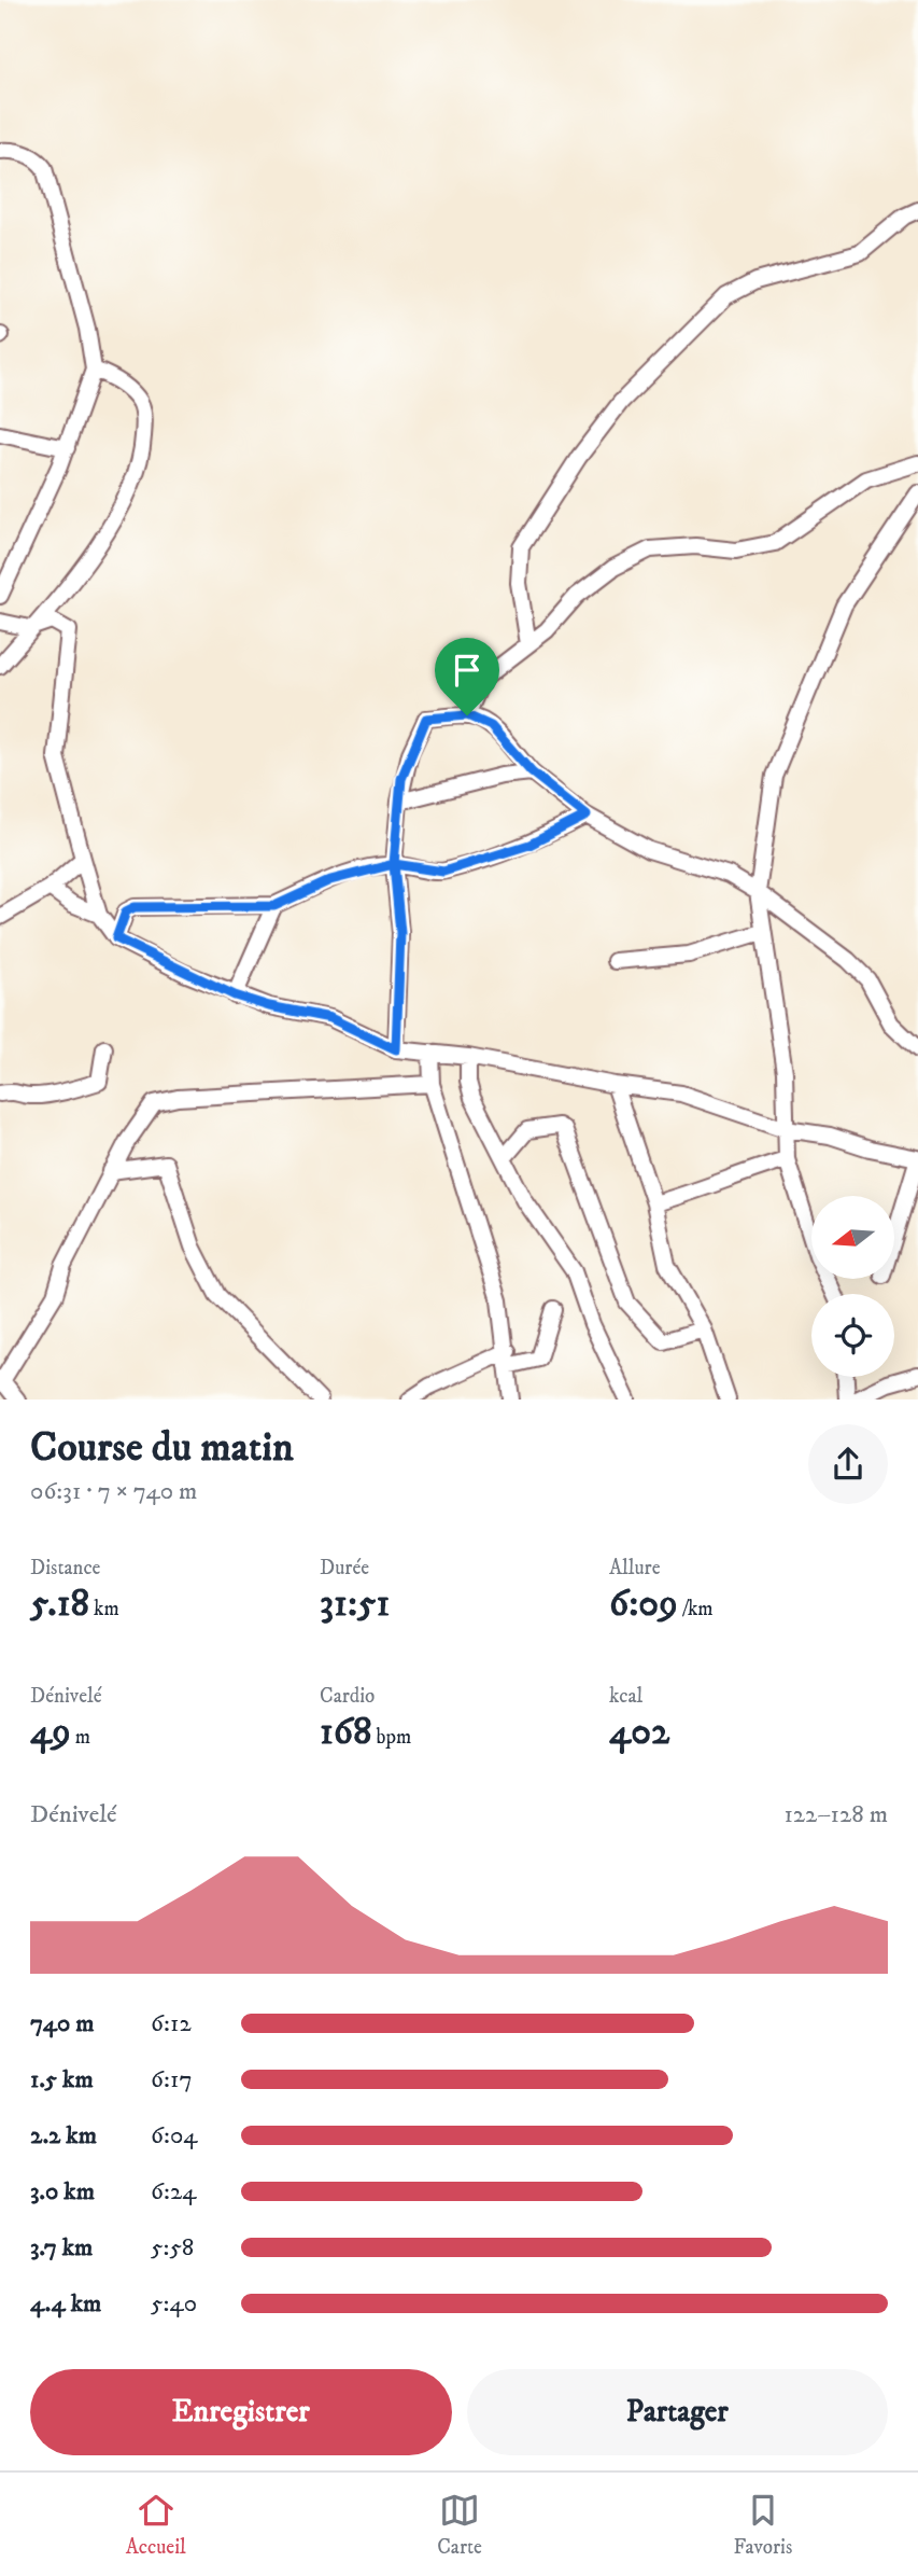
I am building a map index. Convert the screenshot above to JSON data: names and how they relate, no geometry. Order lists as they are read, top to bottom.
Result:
{
  "north": "left",
  "page": {
    "heading": ["Course du matin", "06:31 · 7 × 740 m"],
    "stats": [
      ["Distance", "5.18 km"],
      ["Durée", "31:51"],
      ["Allure", "6:09 /km"],
      ["Dénivelé", "49 m"],
      ["Cardio", "168 bpm"],
      ["kcal", "402"]
    ],
    "chart": ["Dénivelé", "122–128 m"],
    "list": [
      {
        "name": "740 m",
        "note": "6:12"
      },
      {
        "name": "1.5 km",
        "note": "6:17"
      },
      {
        "name": "2.2 km",
        "note": "6:04"
      },
      {
        "name": "3.0 km",
        "note": "6:24"
      },
      {
        "name": "3.7 km",
        "note": "5:58"
      },
      {
        "name": "4.4 km",
        "note": "5:40"
      }
    ],
    "buttons": ["Enregistrer", "Partager"],
    "tabs": ["Accueil", "Carte", "Favoris"]
  }
}
